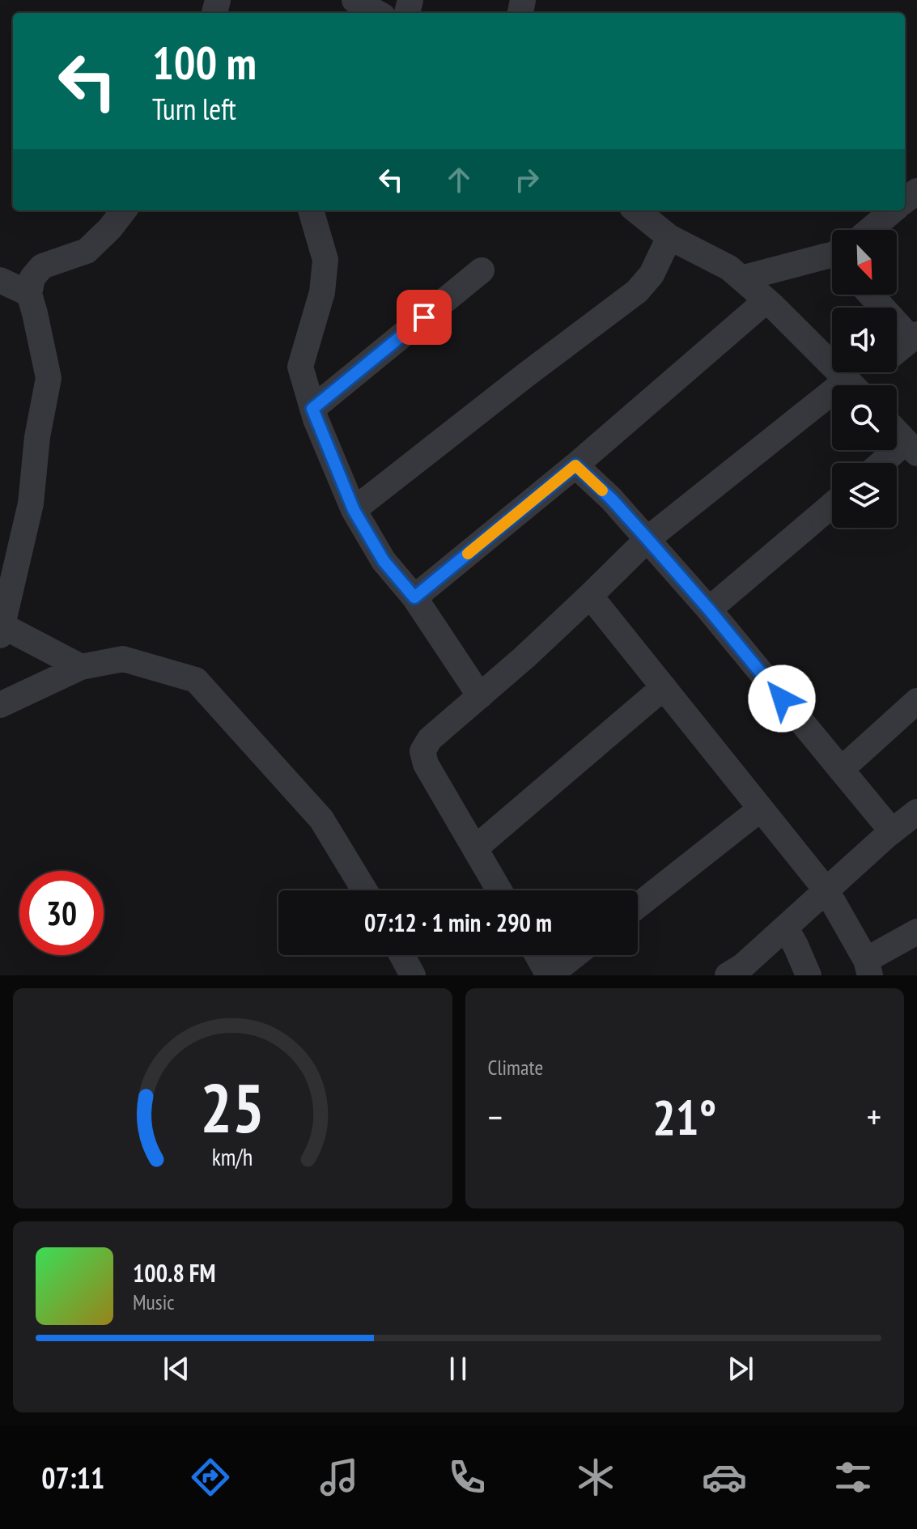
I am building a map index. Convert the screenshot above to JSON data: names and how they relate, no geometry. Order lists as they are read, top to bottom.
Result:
{
  "north": "bottom right",
  "page": {
    "turn": ["100 m", "Turn left"],
    "limit": "30",
    "trip": "07:12 · 1 min · 290 m",
    "tile": "Climate",
    "heat": ["−", "21°", "+"],
    "song": ["100.8 FM", "Music"],
    "tabs": "07:11",
    "gauge": ["25", "km/h"]
  }
}
